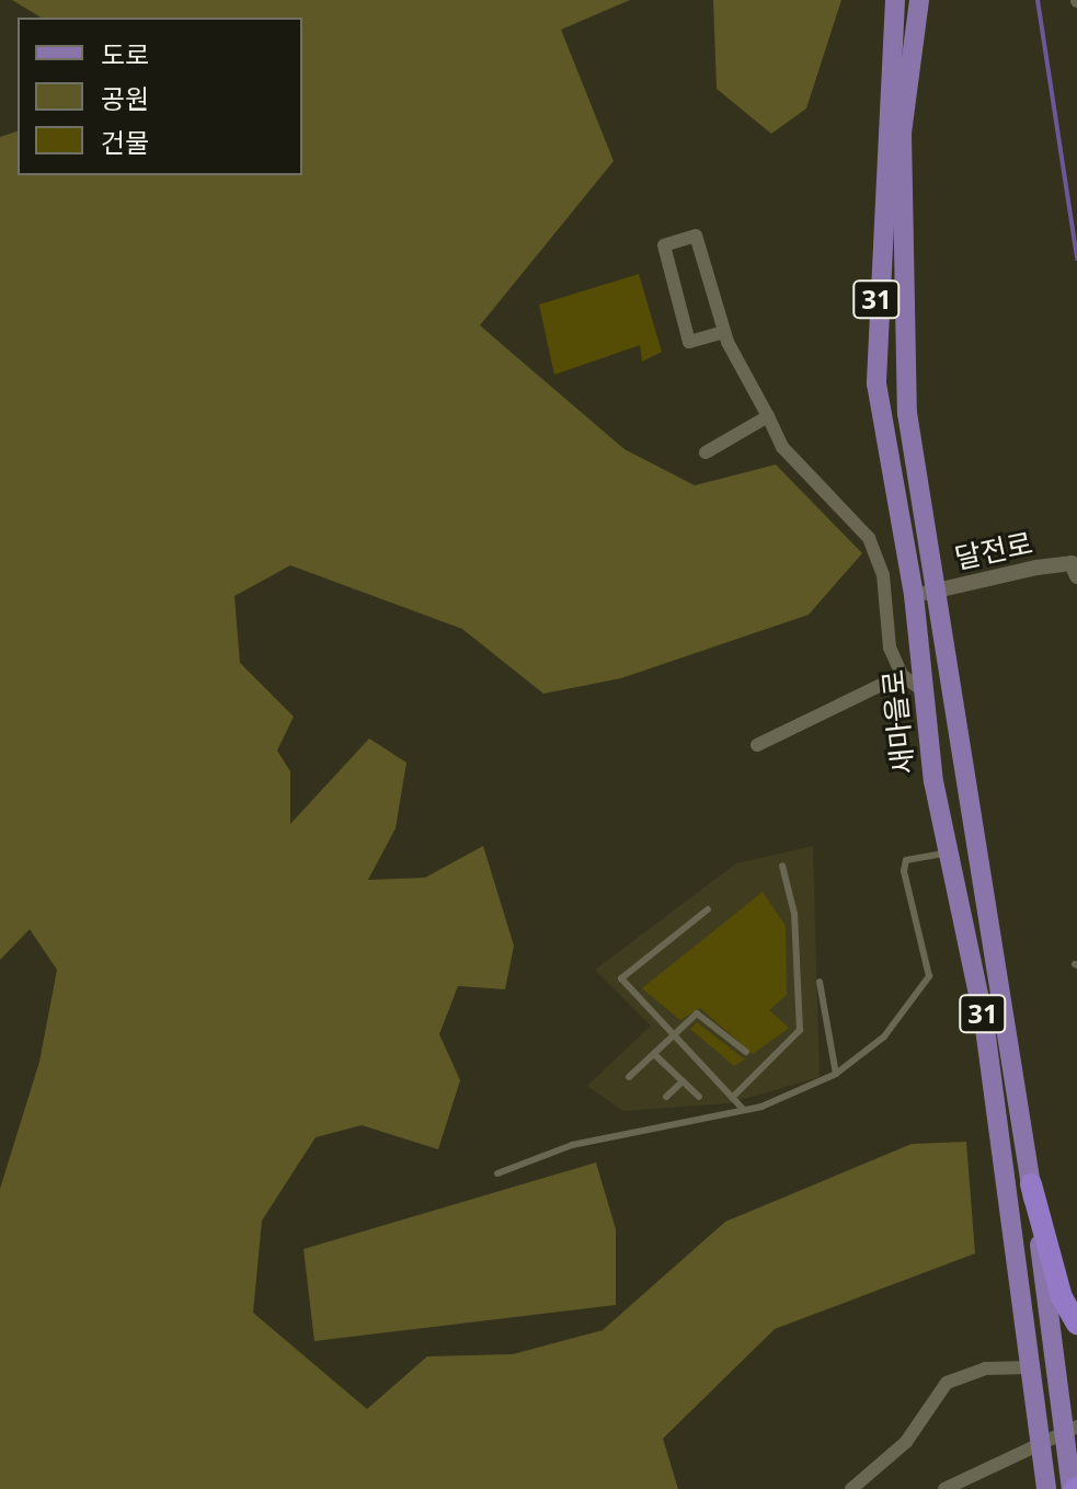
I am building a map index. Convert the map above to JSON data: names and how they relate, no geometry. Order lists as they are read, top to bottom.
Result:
{
  "streets": {
    "main road": ["31", "새마을로"],
    "street": ["달전로"]
  },
  "crossings": [
    ["달전로", "새마을로"]
  ],
  "legend": ["도로", "공원", "건물"]
}
